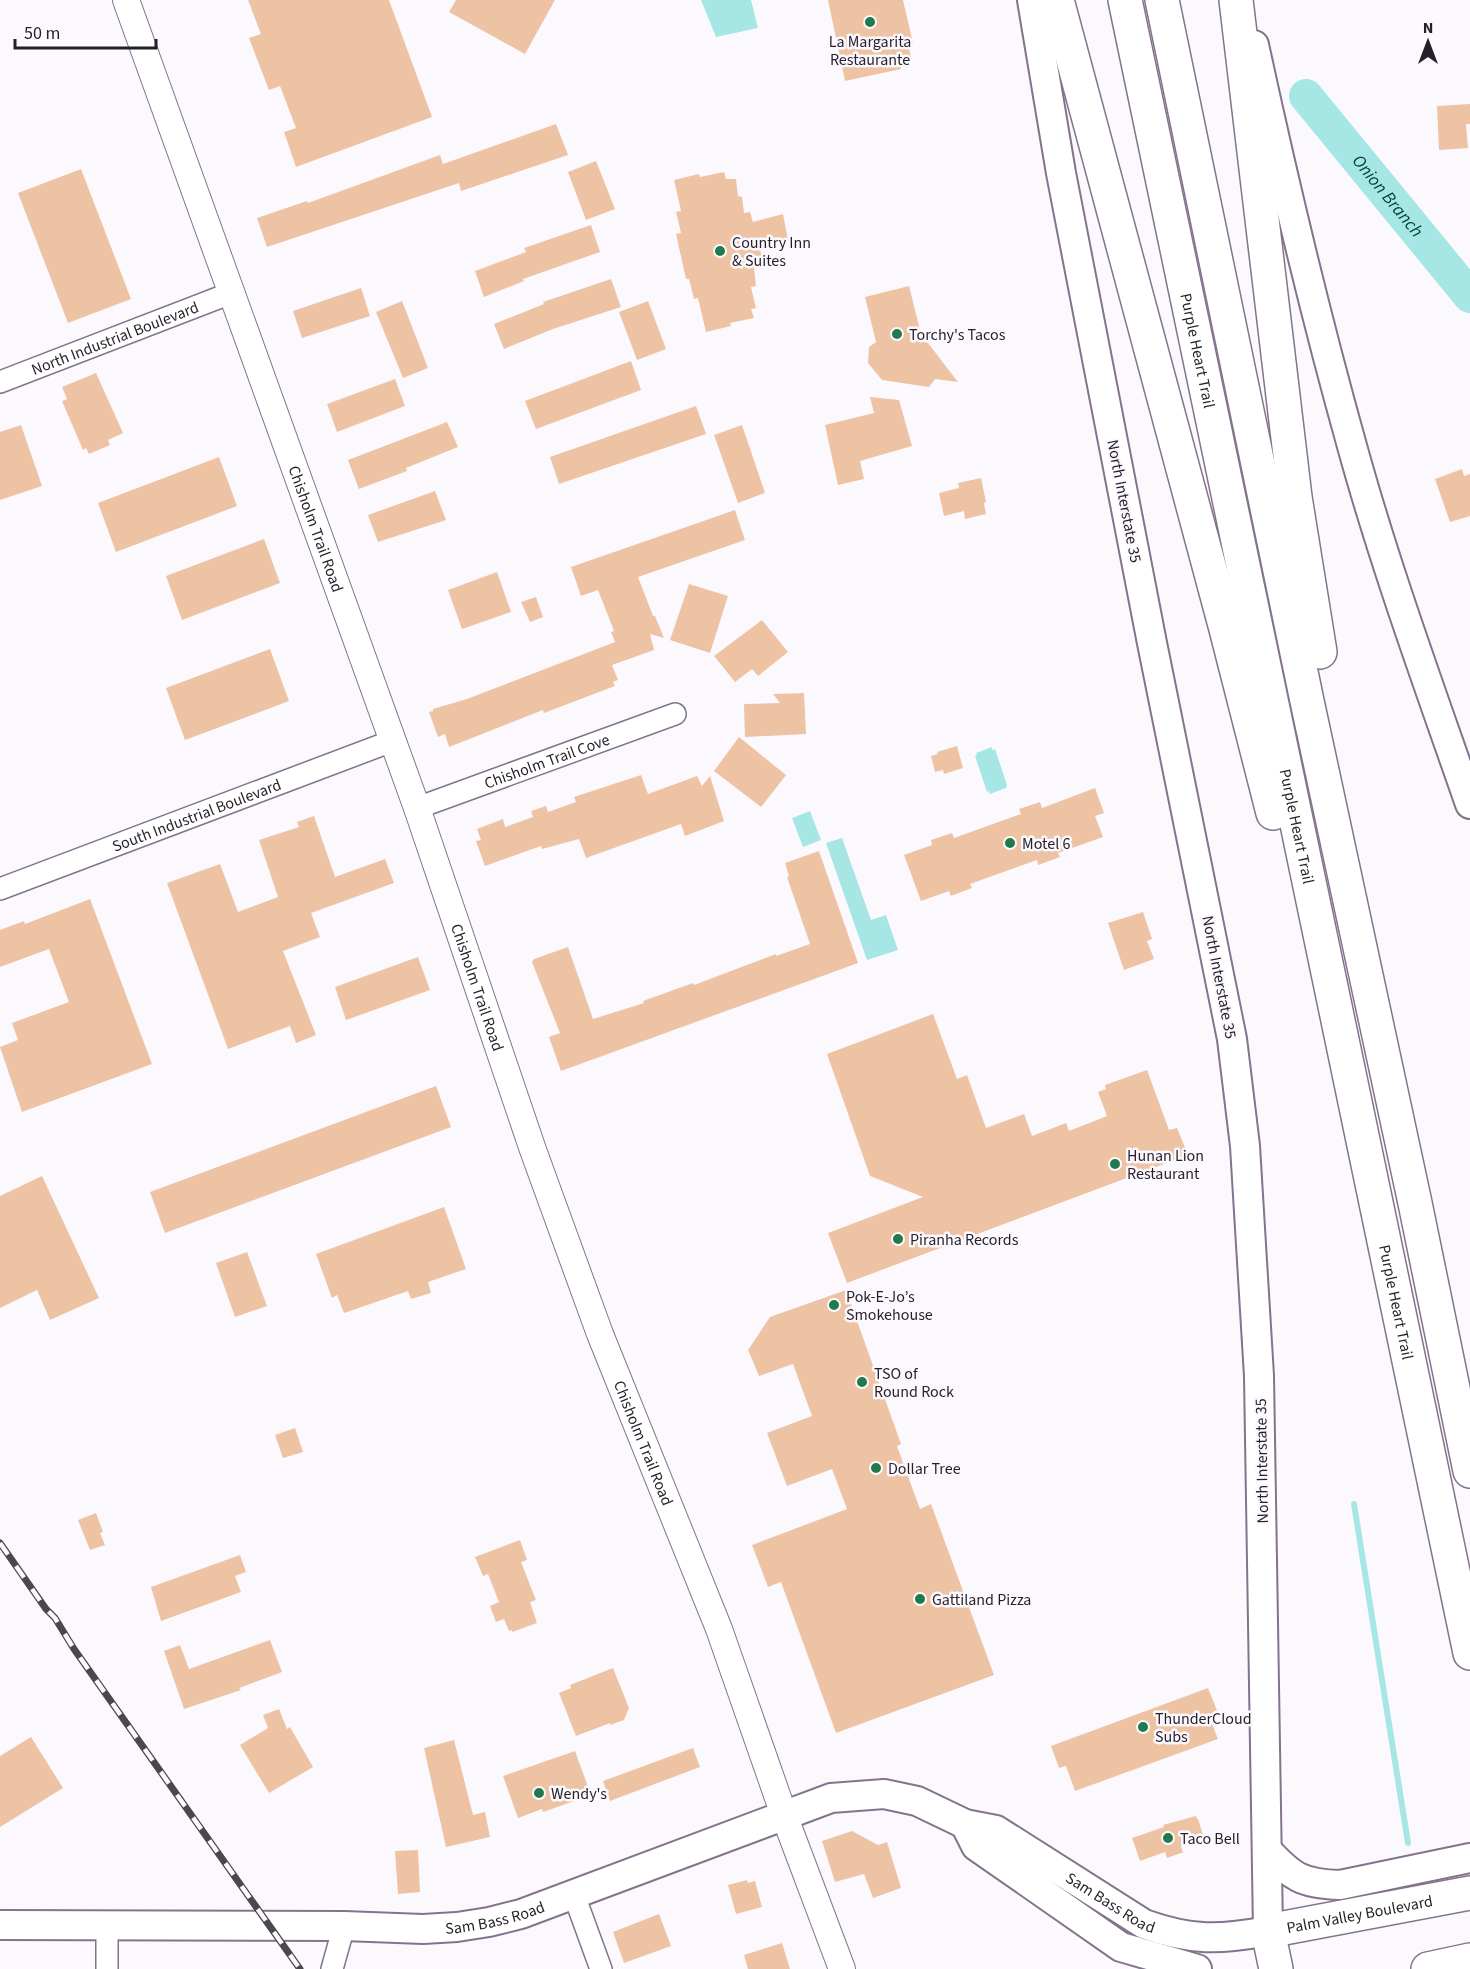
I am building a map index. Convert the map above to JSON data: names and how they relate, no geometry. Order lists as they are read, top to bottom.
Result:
{
  "streets": {
    "highway": ["Purple Heart Trail", "North Interstate 35", "Palm Valley Boulevard"],
    "main road": ["Sam Bass Road"],
    "street": [
      "North Industrial Boulevard",
      "Chisholm Trail Road",
      "Chisholm Trail Cove",
      "South Industrial Boulevard"
    ]
  },
  "crossings": [
    ["North Industrial Boulevard", "Chisholm Trail Road"],
    ["North Interstate 35", "Sam Bass Road"],
    ["North Interstate 35", "Palm Valley Boulevard"],
    ["Chisholm Trail Road", "Chisholm Trail Cove"],
    ["Chisholm Trail Road", "South Industrial Boulevard"],
    ["Chisholm Trail Road", "Sam Bass Road"],
    ["Sam Bass Road", "Palm Valley Boulevard"]
  ],
  "water": ["Onion Branch"],
  "places": [
    "La Margarita Restaurante",
    "Country Inn & Suites",
    "Torchy's Tacos",
    "Motel 6",
    "Hunan Lion Restaurant",
    "Piranha Records",
    "Pok-E-Jo’s Smokehouse",
    "TSO of Round Rock",
    "Dollar Tree",
    "Gattiland Pizza",
    "ThunderCloud Subs",
    "Wendy's",
    "Taco Bell"
  ],
  "scale_bar": "50 m",
  "north": "top"
}
